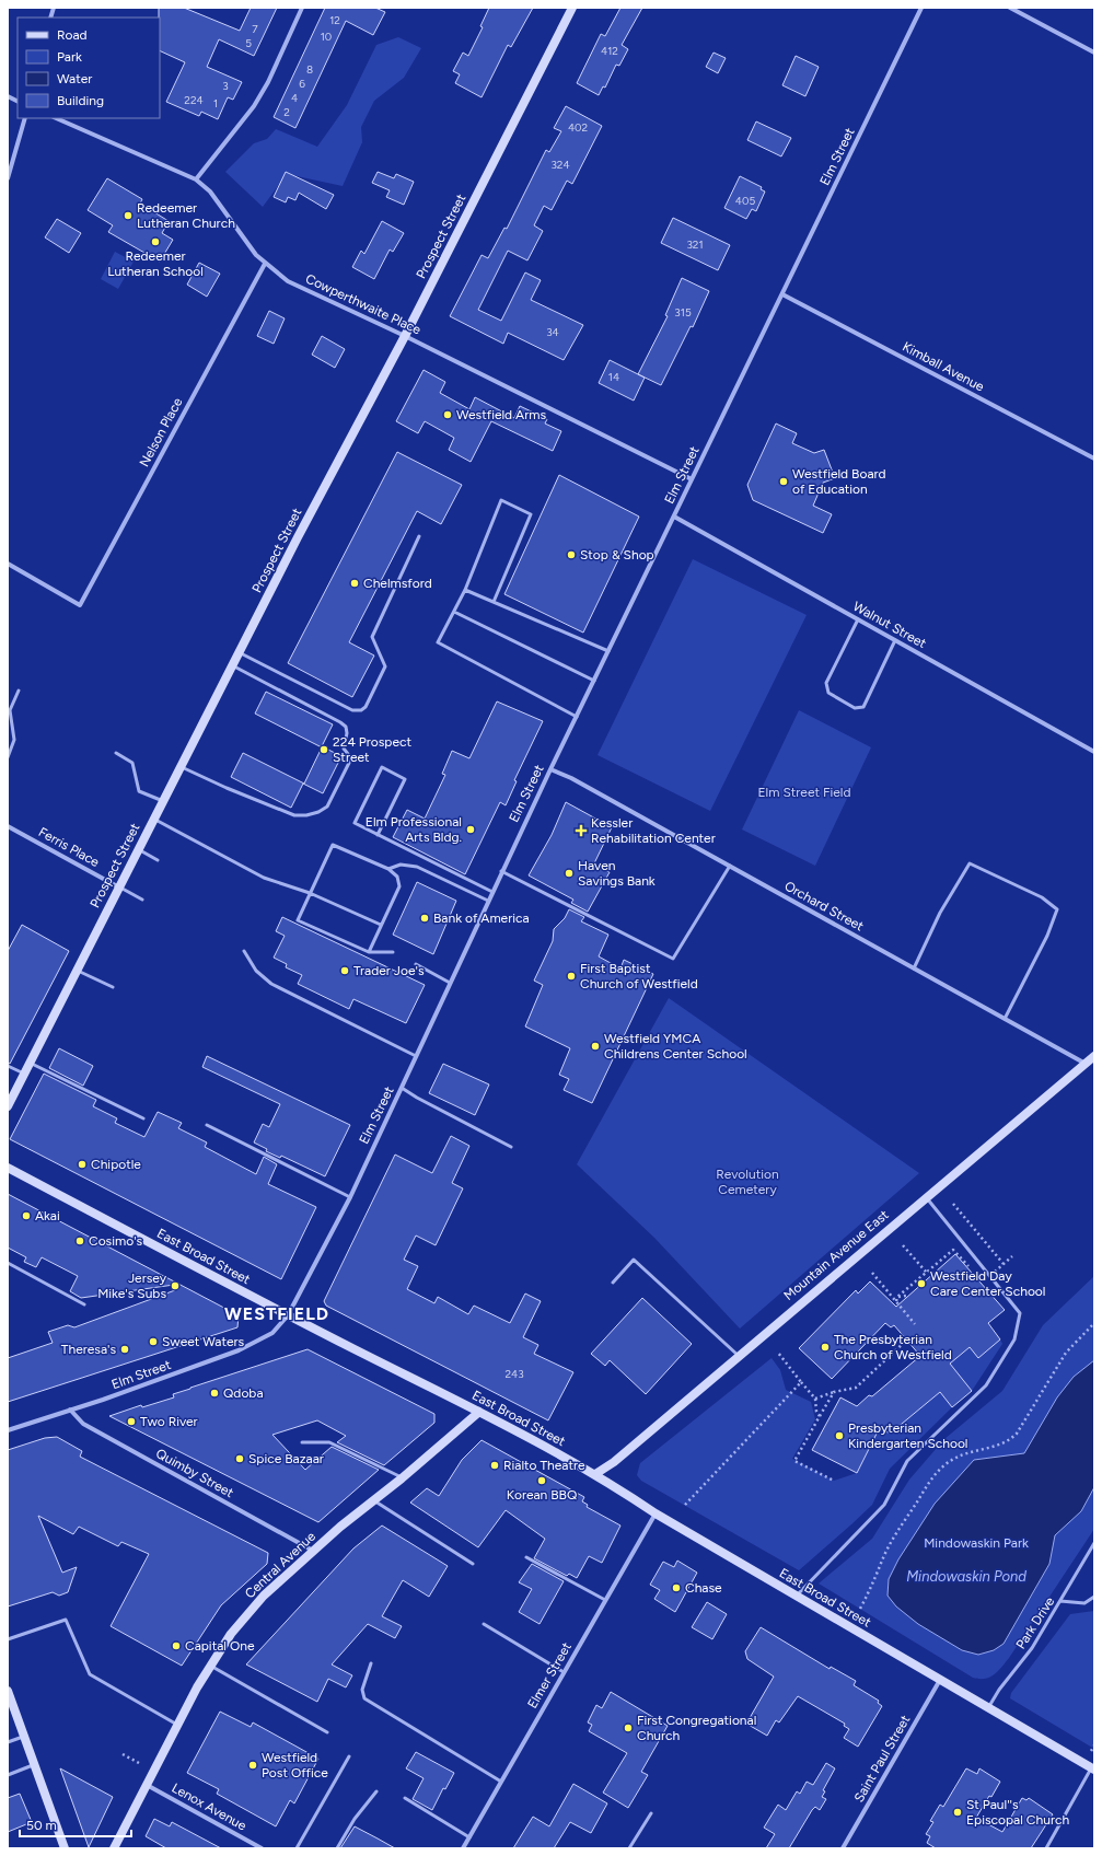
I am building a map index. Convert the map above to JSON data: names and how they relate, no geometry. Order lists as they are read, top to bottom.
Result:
{
  "streets": {
    "street": [
      "Elm Street",
      "Prospect Street",
      "Cowperthwaite Place",
      "Kimball Avenue",
      "Nelson Place",
      "Walnut Street",
      "Ferris Place",
      "Orchard Street",
      "Mountain Avenue East",
      "East Broad Street",
      "Quimby Street",
      "Central Avenue",
      "Elmer Street",
      "Saint Paul Street",
      "Lenox Avenue"
    ],
    "lane": ["Park Drive"]
  },
  "crossings": [
    ["Elm Street", "Cowperthwaite Place"],
    ["Elm Street", "Kimball Avenue"],
    ["Elm Street", "Walnut Street"],
    ["Elm Street", "Orchard Street"],
    ["Elm Street", "East Broad Street"],
    ["Elm Street", "Quimby Street"],
    ["Prospect Street", "Cowperthwaite Place"],
    ["Prospect Street", "Ferris Place"],
    ["Cowperthwaite Place", "Nelson Place"],
    ["Orchard Street", "Mountain Avenue East"],
    ["Mountain Avenue East", "East Broad Street"],
    ["East Broad Street", "Central Avenue"],
    ["East Broad Street", "Park Drive"],
    ["East Broad Street", "Elmer Street"],
    ["East Broad Street", "Saint Paul Street"],
    ["Quimby Street", "Central Avenue"],
    ["Central Avenue", "Lenox Avenue"]
  ],
  "districts": ["WESTFIELD"],
  "water": ["Mindowaskin Pond"],
  "parks": ["Elm Street Field", "Revolution Cemetery", "Mindowaskin Park"],
  "places": {
    "other": [
      "Redeemer Lutheran Church",
      "Redeemer Lutheran School",
      "Westfield Arms",
      "Westfield Board of Education",
      "Stop & Shop",
      "Chelmsford",
      "224 Prospect Street",
      "Elm Professional Arts Bldg.",
      "Haven Savings Bank",
      "Bank of America",
      "Trader Joe's",
      "First Baptist Church of Westfield",
      "Westfield YMCA Childrens Center School",
      "Chipotle",
      "Akai",
      "Cosimo's",
      "Westfield Day Care Center School",
      "Jersey Mike's Subs",
      "Sweet Waters",
      "The Presbyterian Church of Westfield",
      "Theresa's",
      "Qdoba",
      "Two River",
      "Presbyterian Kindergarten School",
      "Spice Bazaar",
      "Rialto Theatre",
      "Korean BBQ",
      "Chase",
      "Capital One",
      "First Congregational Church",
      "Westfield Post Office",
      "St Paul''s Episcopal Church"
    ],
    "health": ["Kessler Rehabilitation Center"]
  },
  "house_numbers": [
    "12",
    "7",
    "10",
    "5",
    "412",
    "8",
    "6",
    "3",
    "4",
    "224",
    "1",
    "2",
    "402",
    "324",
    "405",
    "321",
    "315",
    "34",
    "14",
    "243"
  ],
  "legend": [
    "Road",
    "Park",
    "Water",
    "Building"
  ],
  "scale_bar": "50 m"
}
